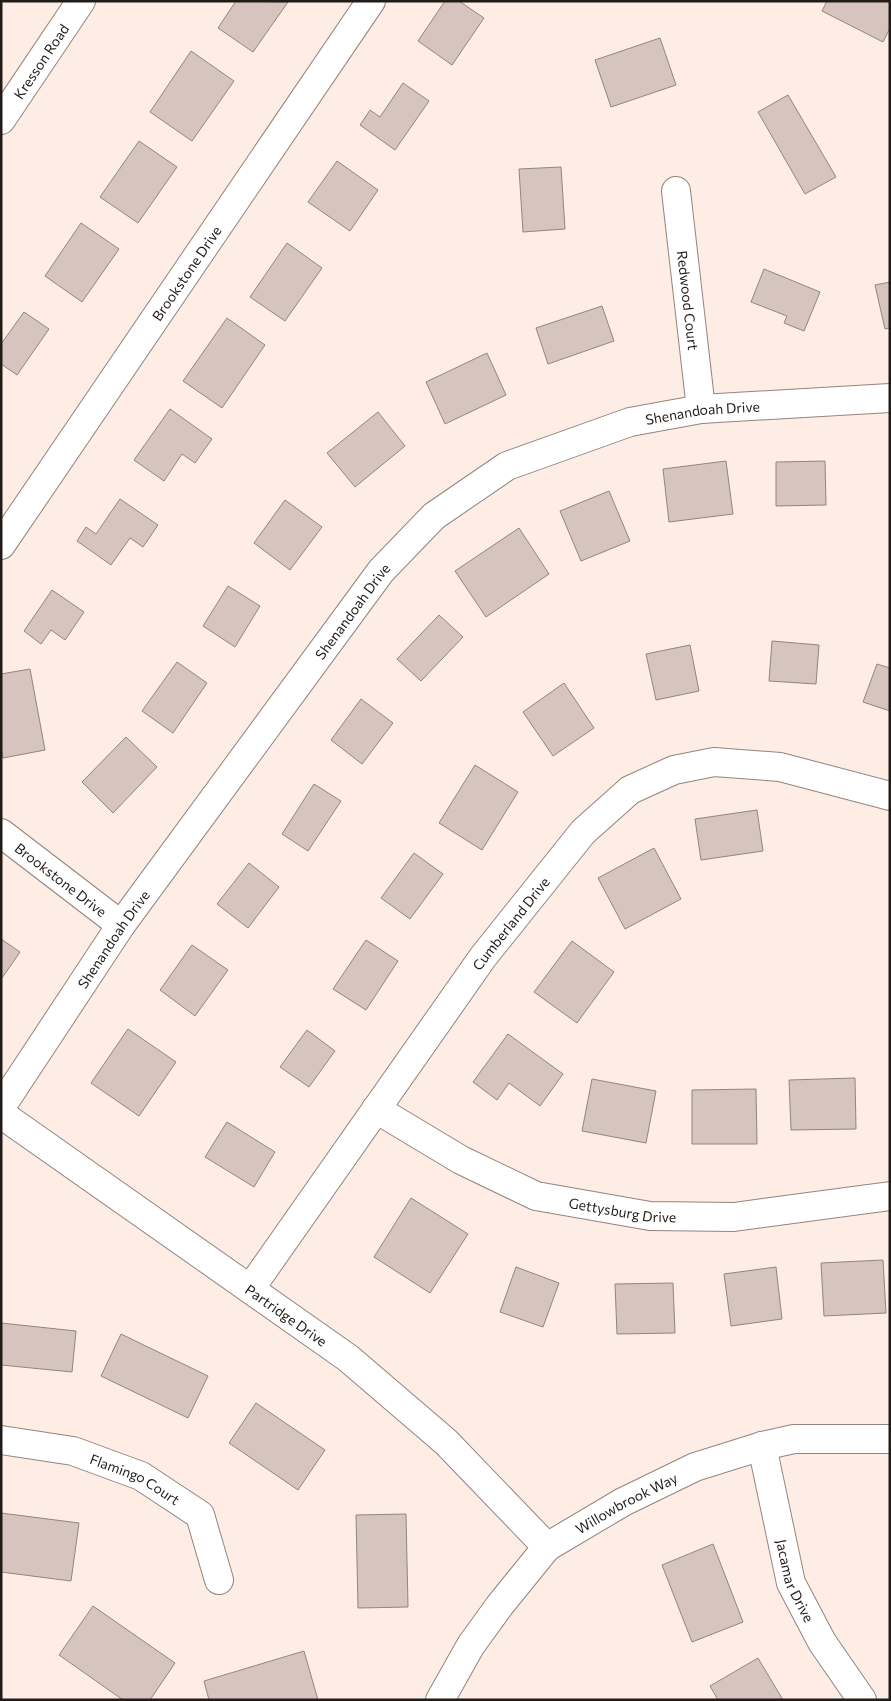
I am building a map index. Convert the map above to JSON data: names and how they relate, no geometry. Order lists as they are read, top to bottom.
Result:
{
  "streets": {
    "street": [
      "Kresson Road",
      "Brookstone Drive",
      "Redwood Court",
      "Shenandoah Drive",
      "Cumberland Drive",
      "Gettysburg Drive",
      "Partridge Drive",
      "Flamingo Court",
      "Willowbrook Way",
      "Jacamar Drive"
    ]
  },
  "crossings": [
    ["Brookstone Drive", "Shenandoah Drive"],
    ["Redwood Court", "Shenandoah Drive"],
    ["Cumberland Drive", "Gettysburg Drive"],
    ["Cumberland Drive", "Partridge Drive"],
    ["Partridge Drive", "Willowbrook Way"],
    ["Willowbrook Way", "Jacamar Drive"]
  ]
}
